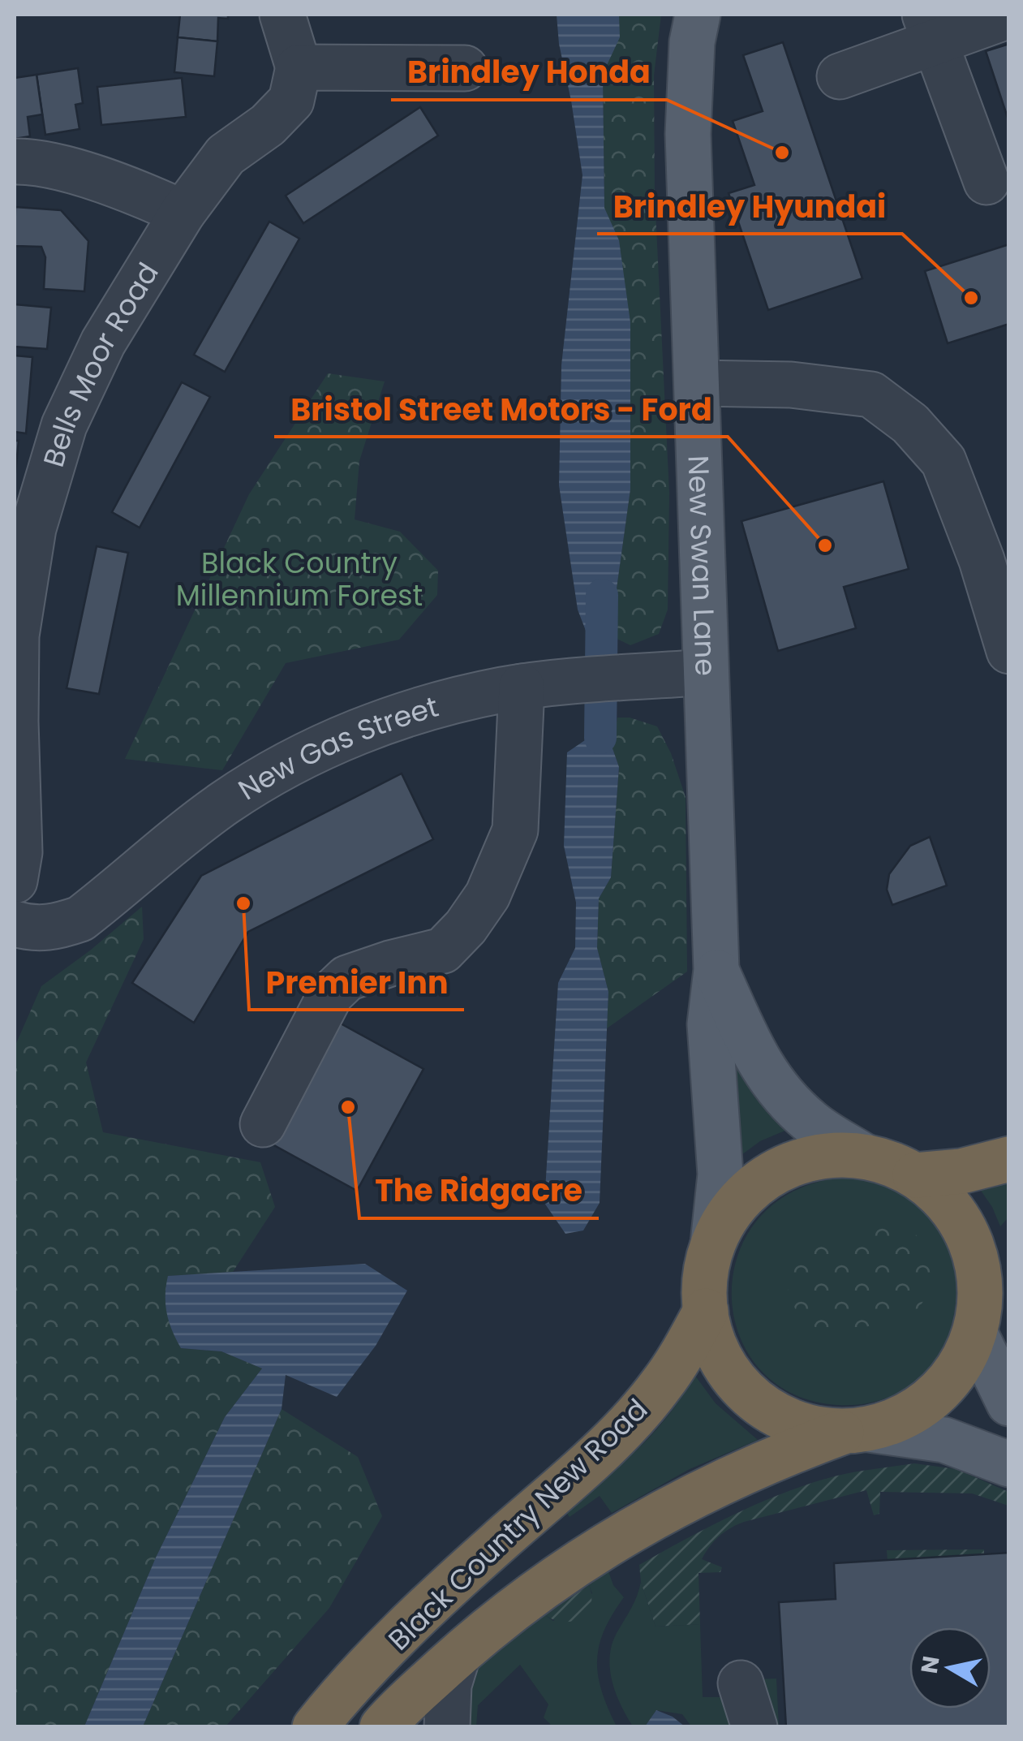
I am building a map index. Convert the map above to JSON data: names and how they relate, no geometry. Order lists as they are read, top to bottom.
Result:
{
  "streets": {
    "highway": ["Black Country New Road"],
    "main road": ["New Swan Lane"],
    "street": ["Bells Moor Road", "New Gas Street"]
  },
  "crossings": [
    ["New Swan Lane", "New Gas Street"],
    ["New Swan Lane", "Black Country New Road"]
  ],
  "parks": ["Black Country Millennium Forest"],
  "places": [
    "Brindley Honda",
    "Brindley Hyundai",
    "Bristol Street Motors - Ford",
    "Premier Inn",
    "The Ridgacre"
  ],
  "north": "left"
}
